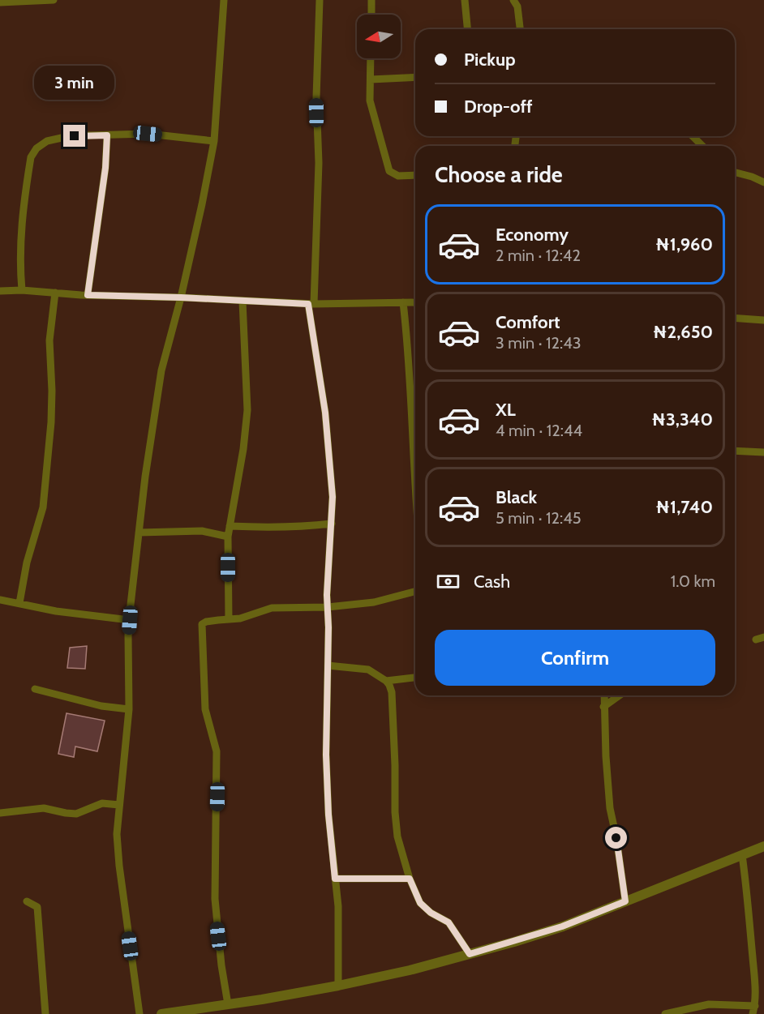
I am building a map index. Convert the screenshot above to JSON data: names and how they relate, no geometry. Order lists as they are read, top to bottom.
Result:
{
  "north": "left",
  "page": {
    "banner": ["Pickup", "Drop-off"],
    "bubble": "3 min",
    "heading": "Choose a ride",
    "list": [
      {
        "name": "Economy",
        "note": "2 min · 12:42",
        "value": "₦1,960"
      },
      {
        "name": "Comfort",
        "note": "3 min · 12:43",
        "value": "₦2,650"
      },
      {
        "name": "XL",
        "note": "4 min · 12:44",
        "value": "₦3,340"
      },
      {
        "name": "Black",
        "note": "5 min · 12:45",
        "value": "₦1,740"
      }
    ],
    "pay": ["Cash", "1.0 km"],
    "buttons": "Confirm"
  }
}
